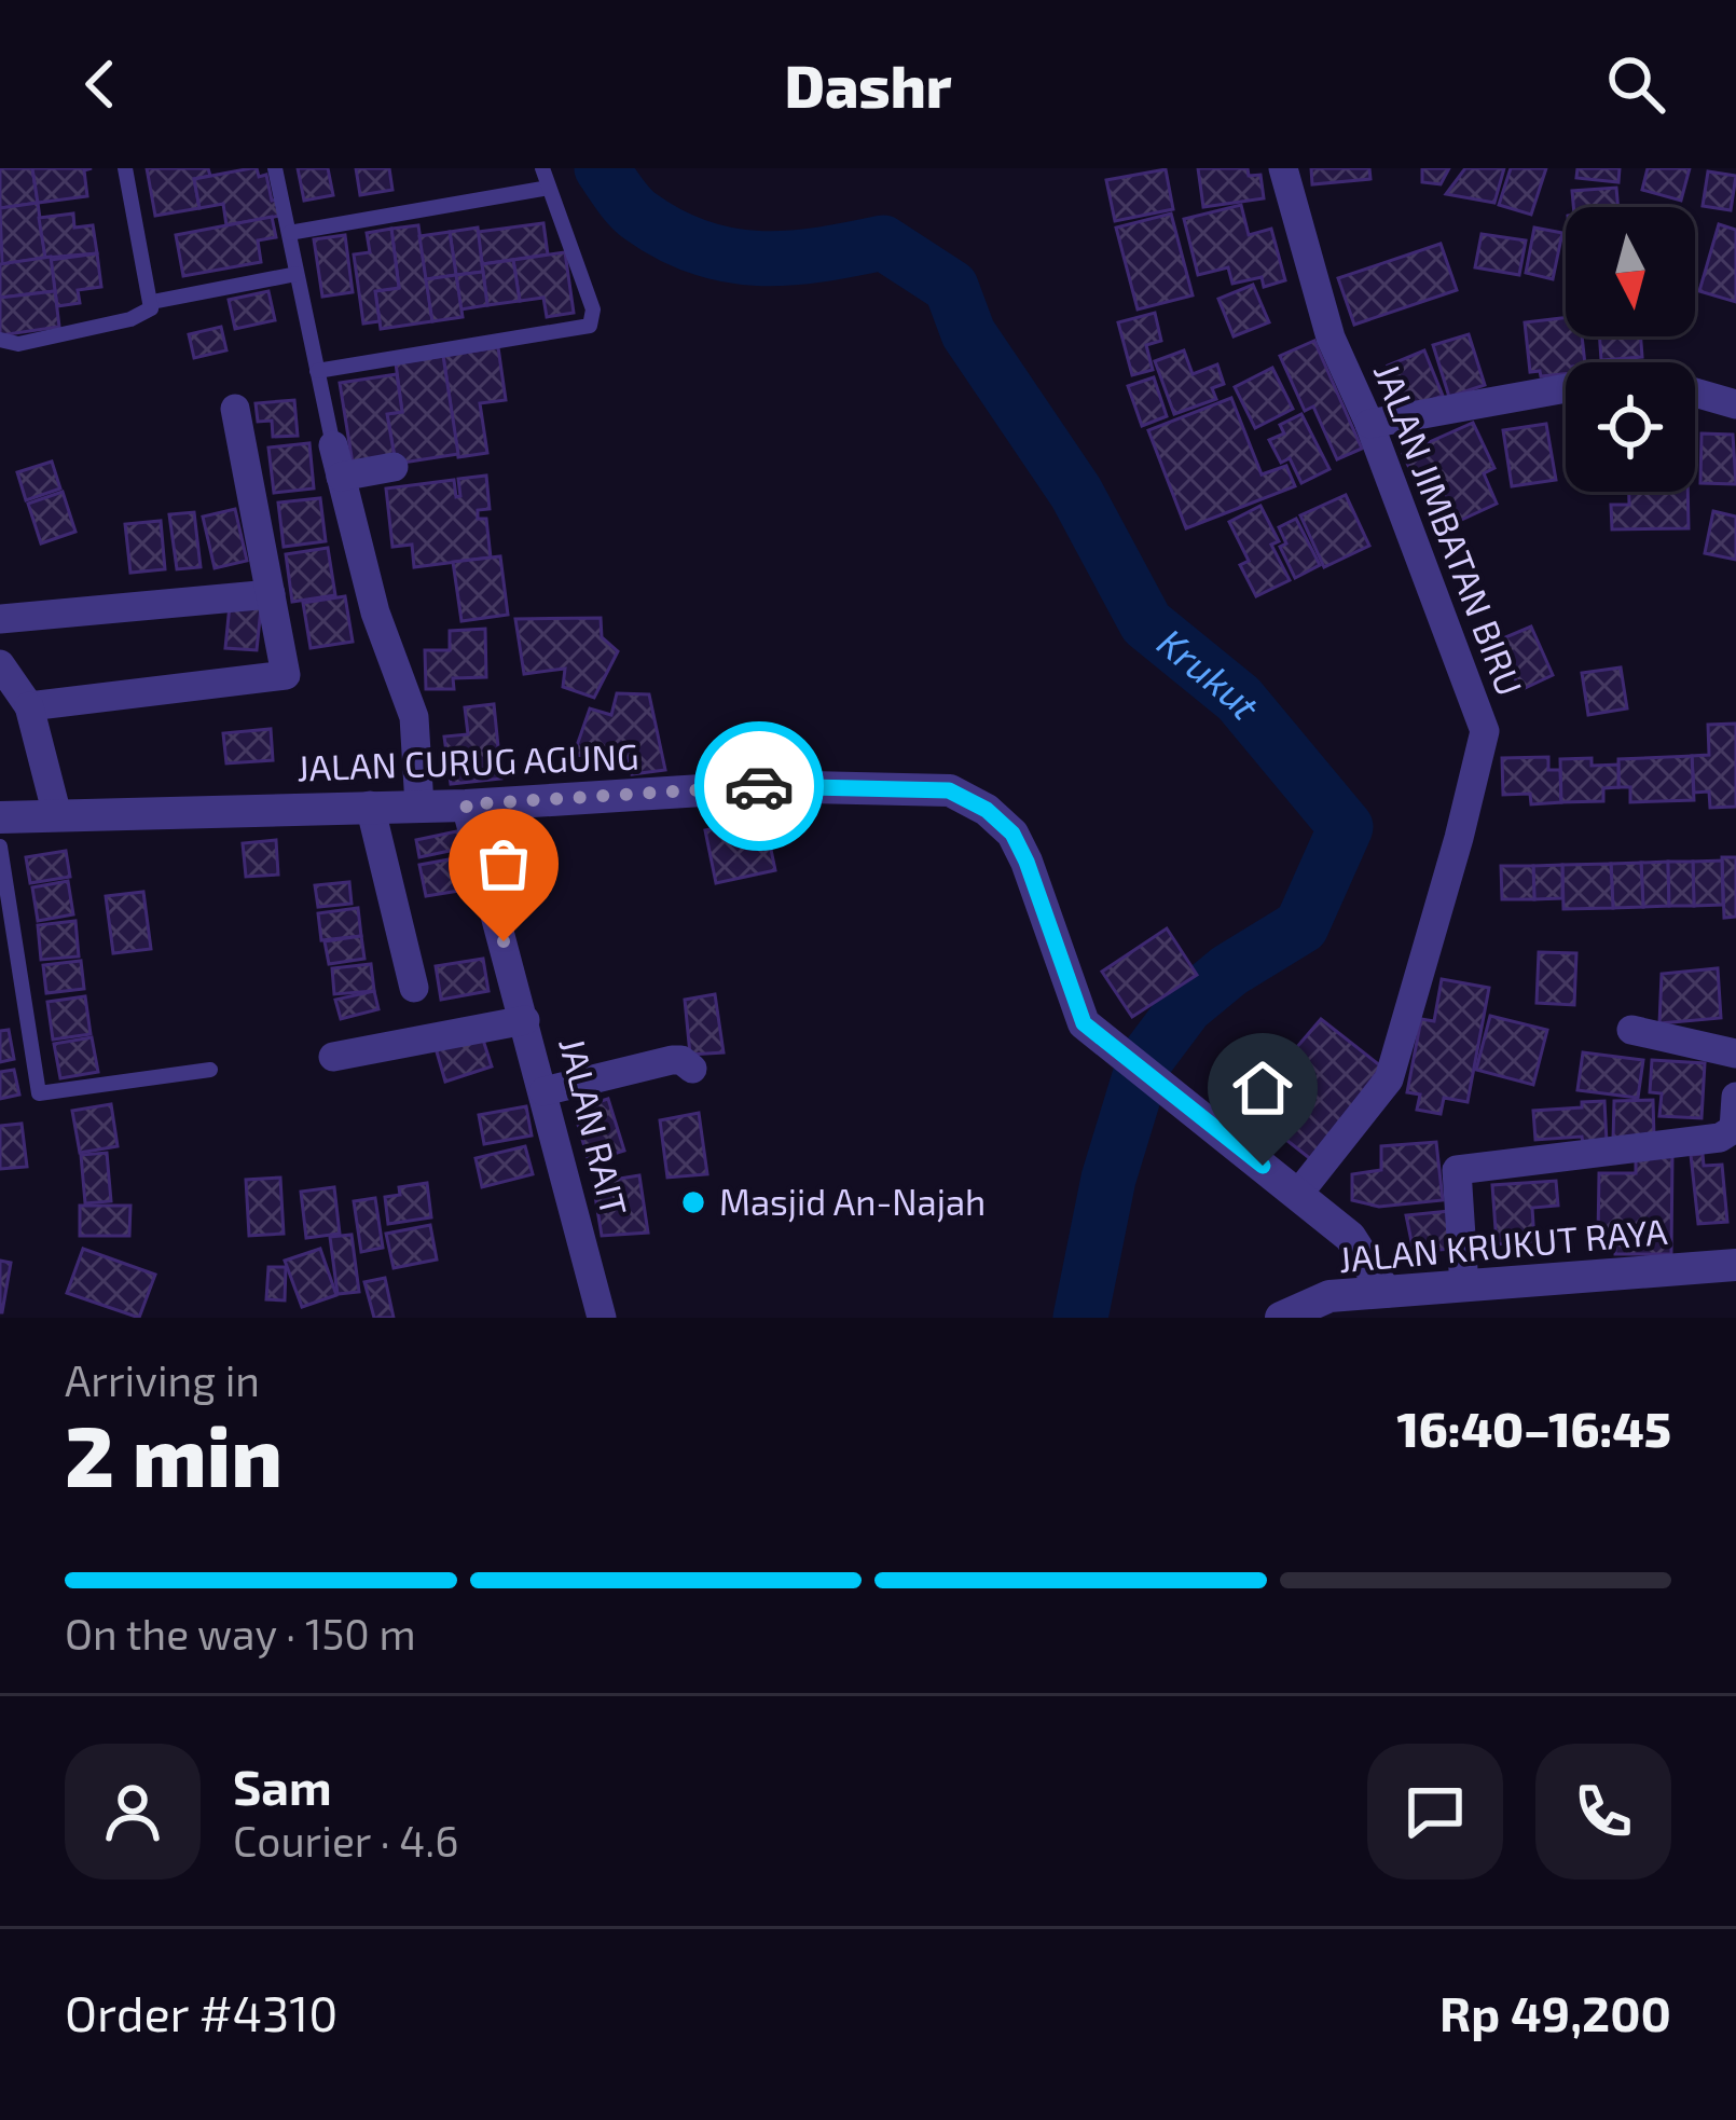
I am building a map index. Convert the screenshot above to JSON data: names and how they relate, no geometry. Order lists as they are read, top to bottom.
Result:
{
  "streets": {
    "street": [
      "JALAN JIMBATAN BIRU",
      "JALAN CURUG AGUNG",
      "JALAN RAIT",
      "JALAN KRUKUT RAYA"
    ]
  },
  "crossings": [
    ["JALAN JIMBATAN BIRU", "JALAN CURUG AGUNG"],
    ["JALAN CURUG AGUNG", "JALAN RAIT"],
    ["JALAN CURUG AGUNG", "JALAN KRUKUT RAYA"]
  ],
  "water": ["Krukut"],
  "places": ["Masjid An-Najah"],
  "north": "bottom",
  "page": {
    "header": "Dashr",
    "heading": ["2 min", "Arriving in", "16:40–16:45"],
    "panel": [
      "Sam",
      "Courier · 4.6",
      "Order #4310",
      "Rp 49,200"
    ],
    "bar": "On the way · 150 m"
  }
}
